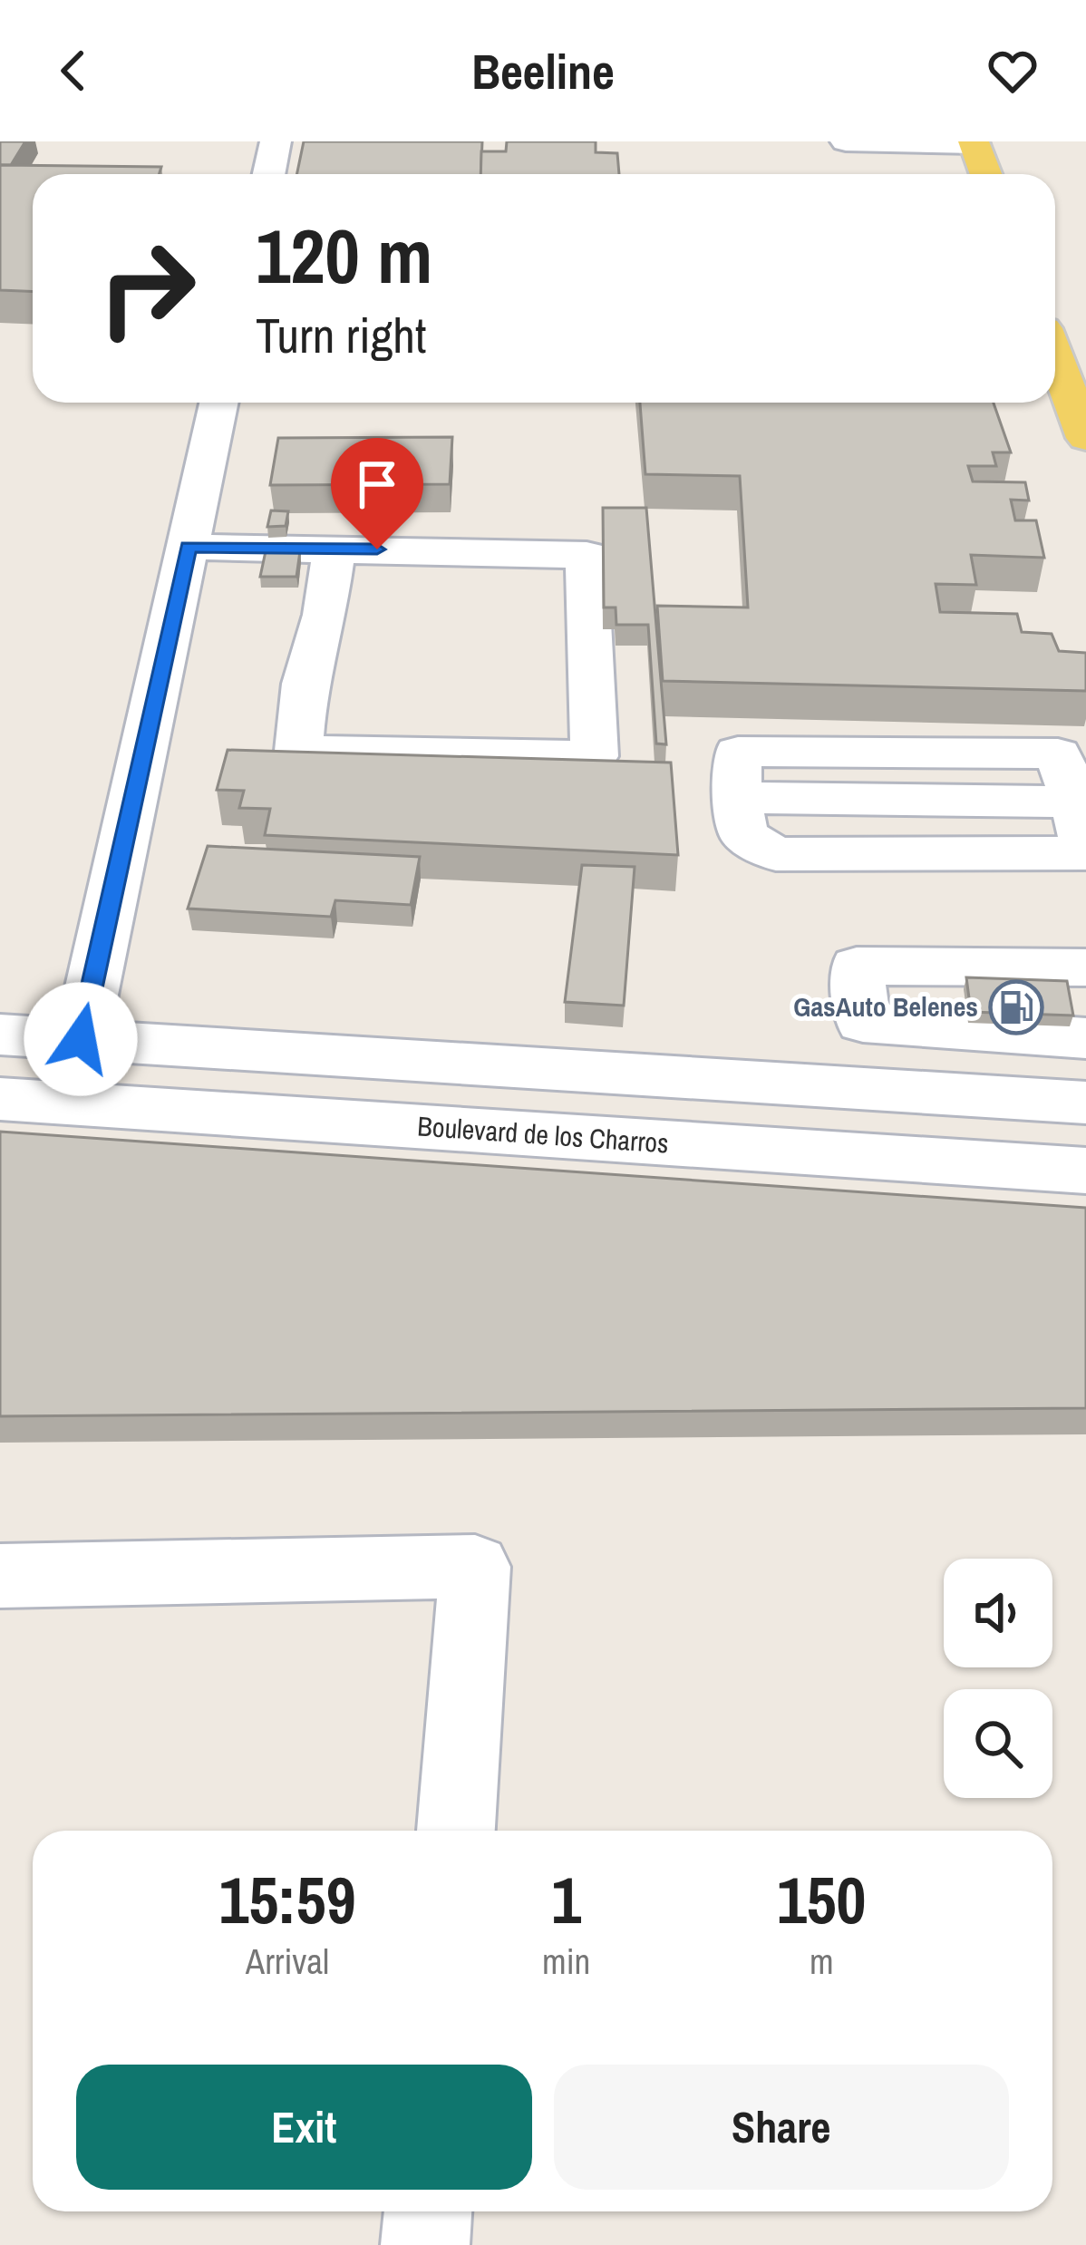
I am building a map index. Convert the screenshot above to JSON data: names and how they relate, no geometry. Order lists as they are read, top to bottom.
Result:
{
  "streets": {
    "street": ["Boulevard de los Charros"]
  },
  "places": {
    "fuel station": ["GasAuto Belenes"]
  },
  "page": {
    "header": "Beeline",
    "turn": ["120 m", "Turn right"],
    "eta": [
      "15:59",
      "Arrival",
      "1",
      "min",
      "150",
      "m"
    ],
    "buttons": ["Exit", "Share"]
  }
}
